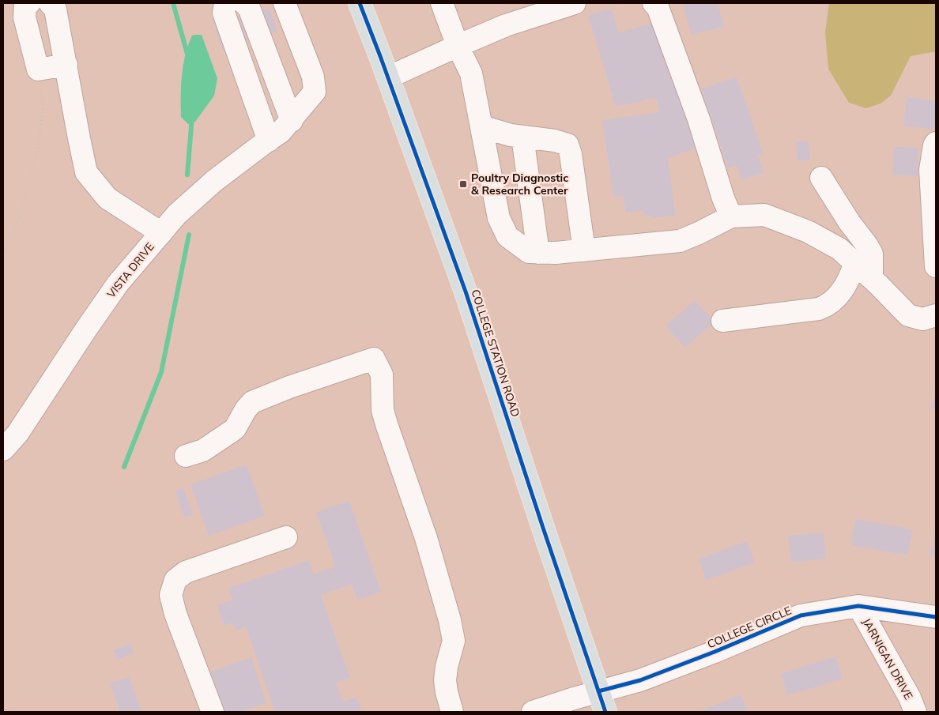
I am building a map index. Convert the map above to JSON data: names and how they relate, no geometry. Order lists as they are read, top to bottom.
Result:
{
  "streets": {
    "main road": ["COLLEGE STATION ROAD"],
    "street": ["VISTA DRIVE", "COLLEGE CIRCLE", "JARNIGAN DRIVE"]
  },
  "crossings": [
    ["COLLEGE STATION ROAD", "COLLEGE CIRCLE"],
    ["COLLEGE CIRCLE", "JARNIGAN DRIVE"]
  ],
  "places": {
    "transit": ["Poultry Diagnostic & Research Center"]
  }
}
